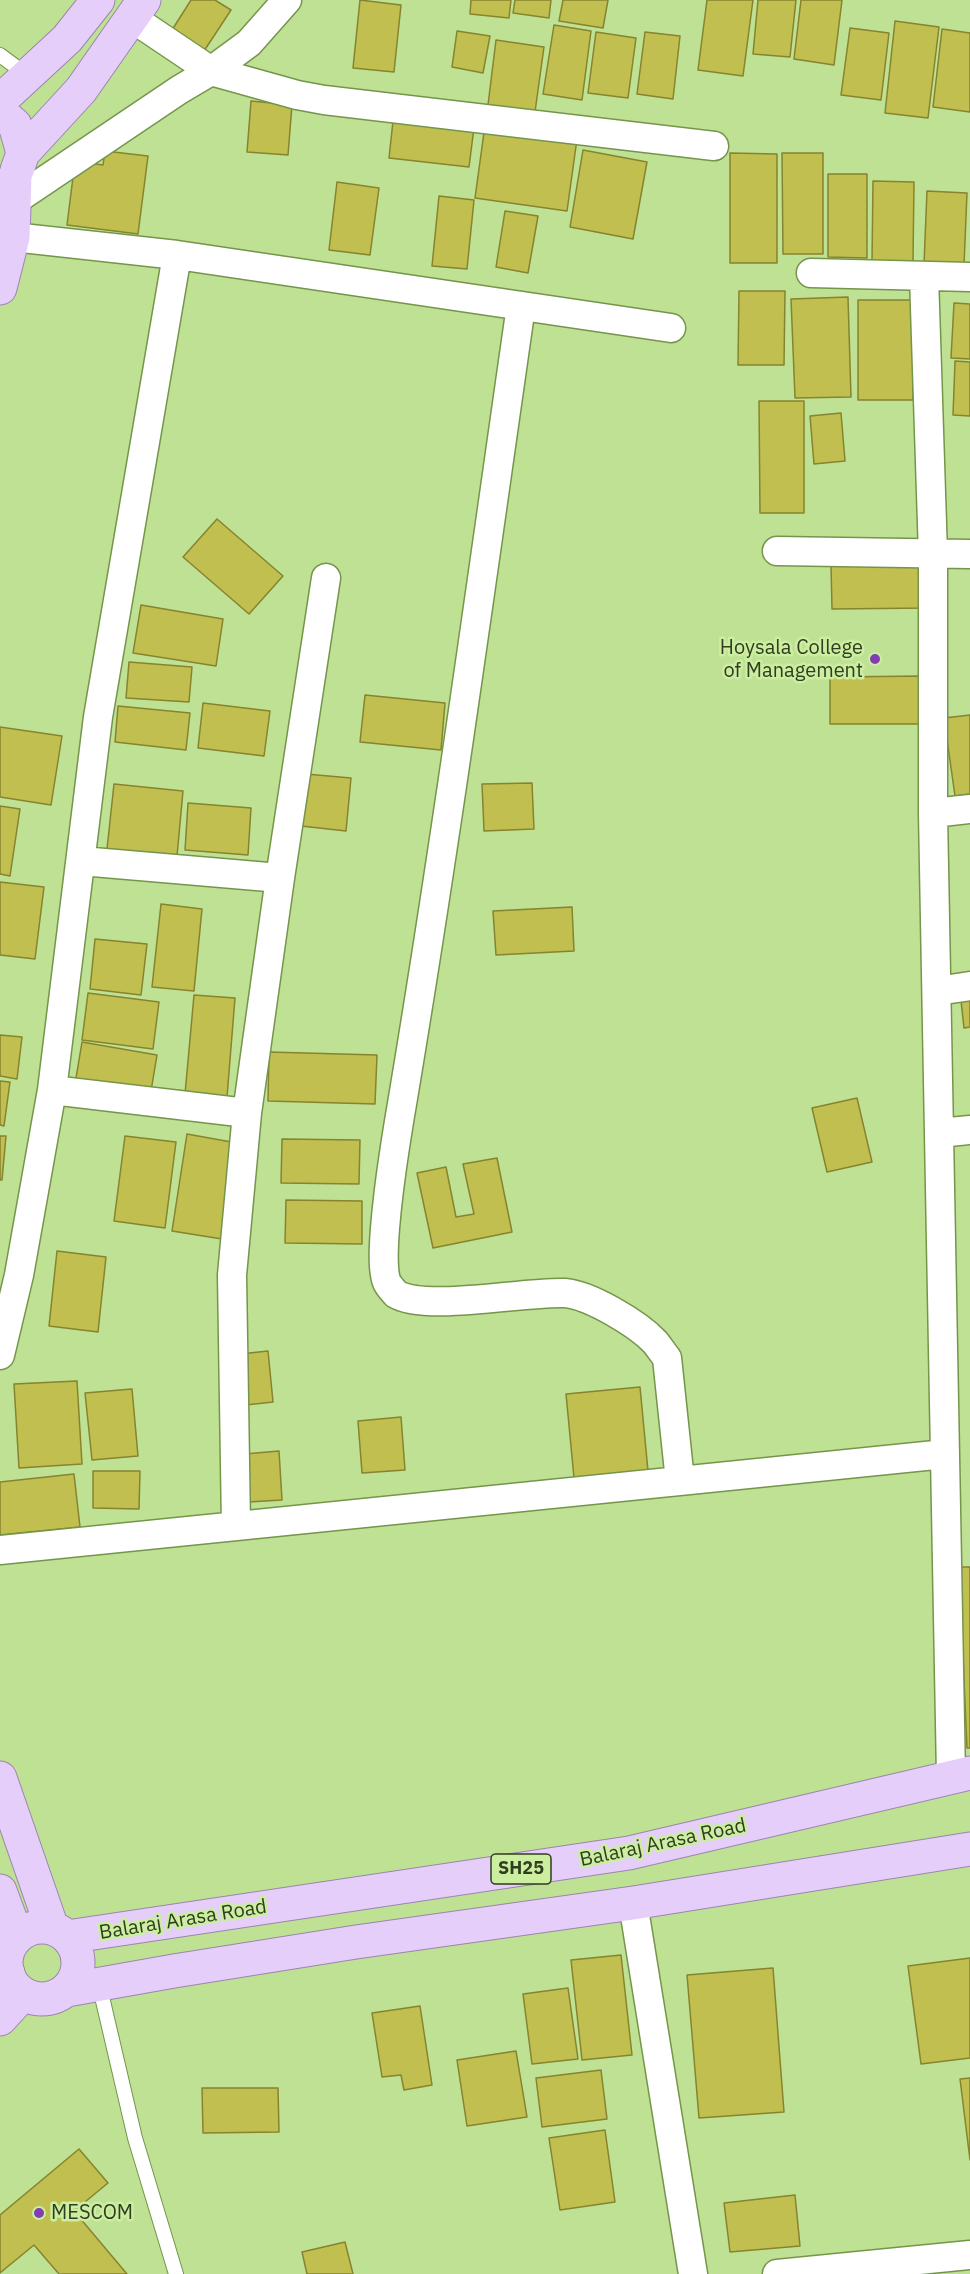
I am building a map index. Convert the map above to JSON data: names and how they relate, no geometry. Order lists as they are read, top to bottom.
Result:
{
  "streets": {
    "main road": ["Balaraj Arasa Road", "SH25"]
  },
  "crossings": [
    ["Balaraj Arasa Road", "SH25"]
  ],
  "places": ["Hoysala College of Management", "MESCOM"]
}
